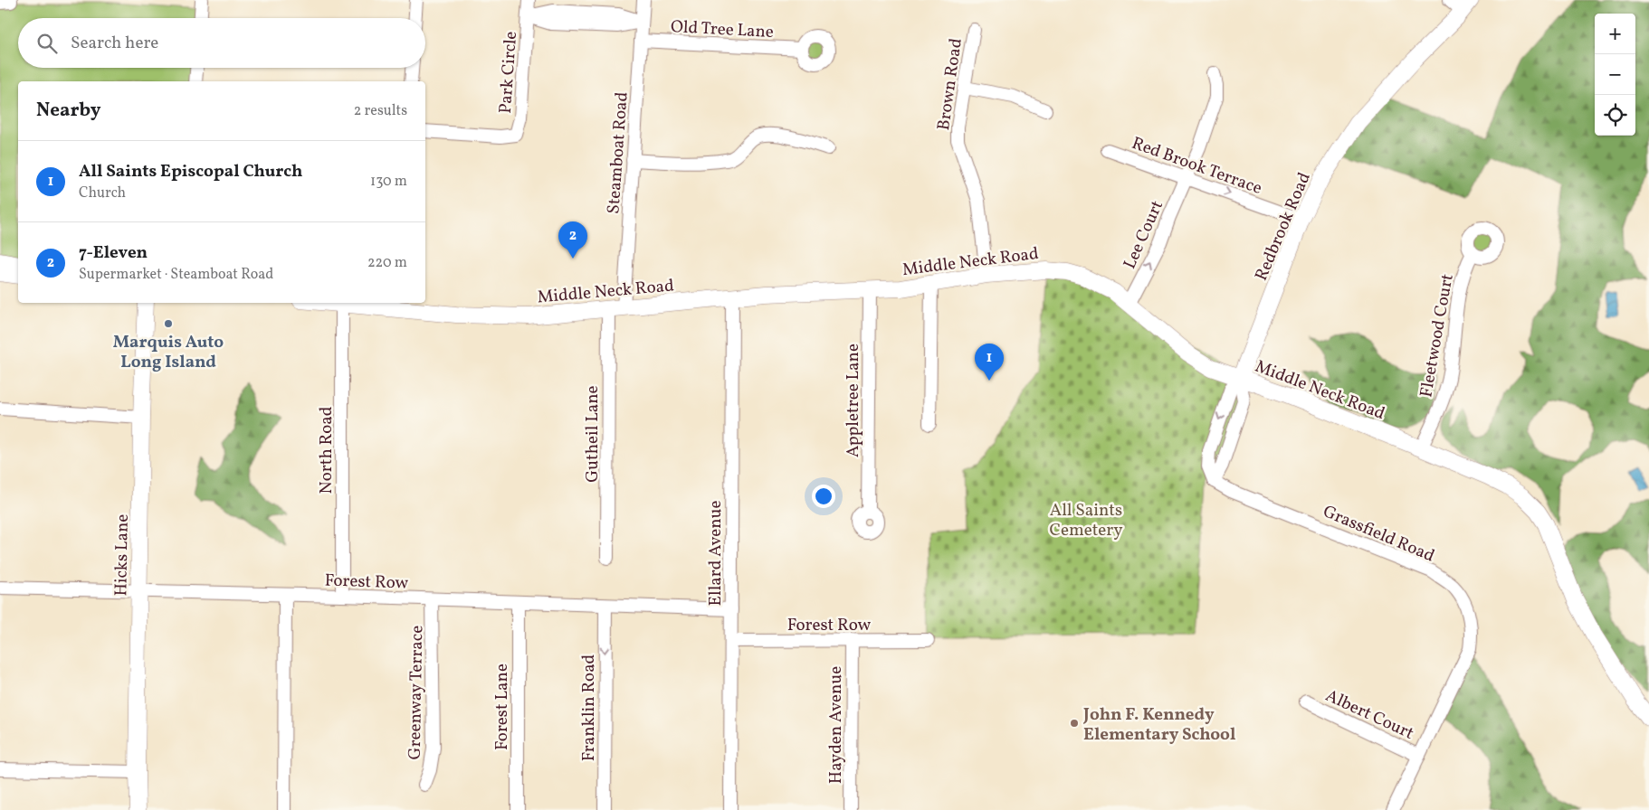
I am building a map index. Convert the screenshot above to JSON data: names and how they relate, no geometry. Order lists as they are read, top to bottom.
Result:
{
  "streets": {
    "main road": ["Redbrook Road", "Middle Neck Road", "Hicks Lane"],
    "street": [
      "Old Tree Lane",
      "Park Circle",
      "Brown Road",
      "Steamboat Road",
      "Red Brook Terrace",
      "Lee Court",
      "Fleetwood Court",
      "Appletree Lane",
      "Gutheil Lane",
      "North Road",
      "Grassfield Road",
      "Ellard Avenue",
      "Forest Row",
      "Greenway Terrace",
      "Forest Lane",
      "Franklin Road",
      "Albert Court",
      "Hayden Avenue"
    ]
  },
  "crossings": [
    ["Old Tree Lane", "Steamboat Road"],
    ["Brown Road", "Middle Neck Road"],
    ["Steamboat Road", "Middle Neck Road"],
    ["Steamboat Road", "Gutheil Lane"],
    ["Red Brook Terrace", "Redbrook Road"],
    ["Red Brook Terrace", "Lee Court"],
    ["Redbrook Road", "Middle Neck Road"],
    ["Lee Court", "Middle Neck Road"],
    ["Middle Neck Road", "Fleetwood Court"],
    ["Middle Neck Road", "Appletree Lane"],
    ["Middle Neck Road", "Gutheil Lane"],
    ["Middle Neck Road", "North Road"],
    ["Middle Neck Road", "Ellard Avenue"],
    ["North Road", "Forest Row"],
    ["Grassfield Road", "Albert Court"],
    ["Ellard Avenue", "Forest Row"],
    ["Hicks Lane", "Forest Row"],
    ["Forest Row", "Greenway Terrace"],
    ["Forest Row", "Forest Lane"],
    ["Forest Row", "Franklin Road"],
    ["Forest Row", "Hayden Avenue"]
  ],
  "one_way": ["Red Brook Terrace", "Lee Court", "Franklin Road"],
  "parks": ["All Saints Cemetery"],
  "places": ["Marquis Auto Long Island", "John F. Kennedy Elementary School"],
  "page": {
    "map_buttons": ["+", "−"],
    "search": "Search here",
    "heading": ["Nearby", "2 results"],
    "list": [
      {
        "mark": "1",
        "name": "All Saints Episcopal Church",
        "note": "Church",
        "value": "130 m"
      },
      {
        "mark": "2",
        "name": "7-Eleven",
        "note": "Supermarket · Steamboat Road",
        "value": "220 m"
      }
    ],
    "pins": ["2", "1"]
  }
}
